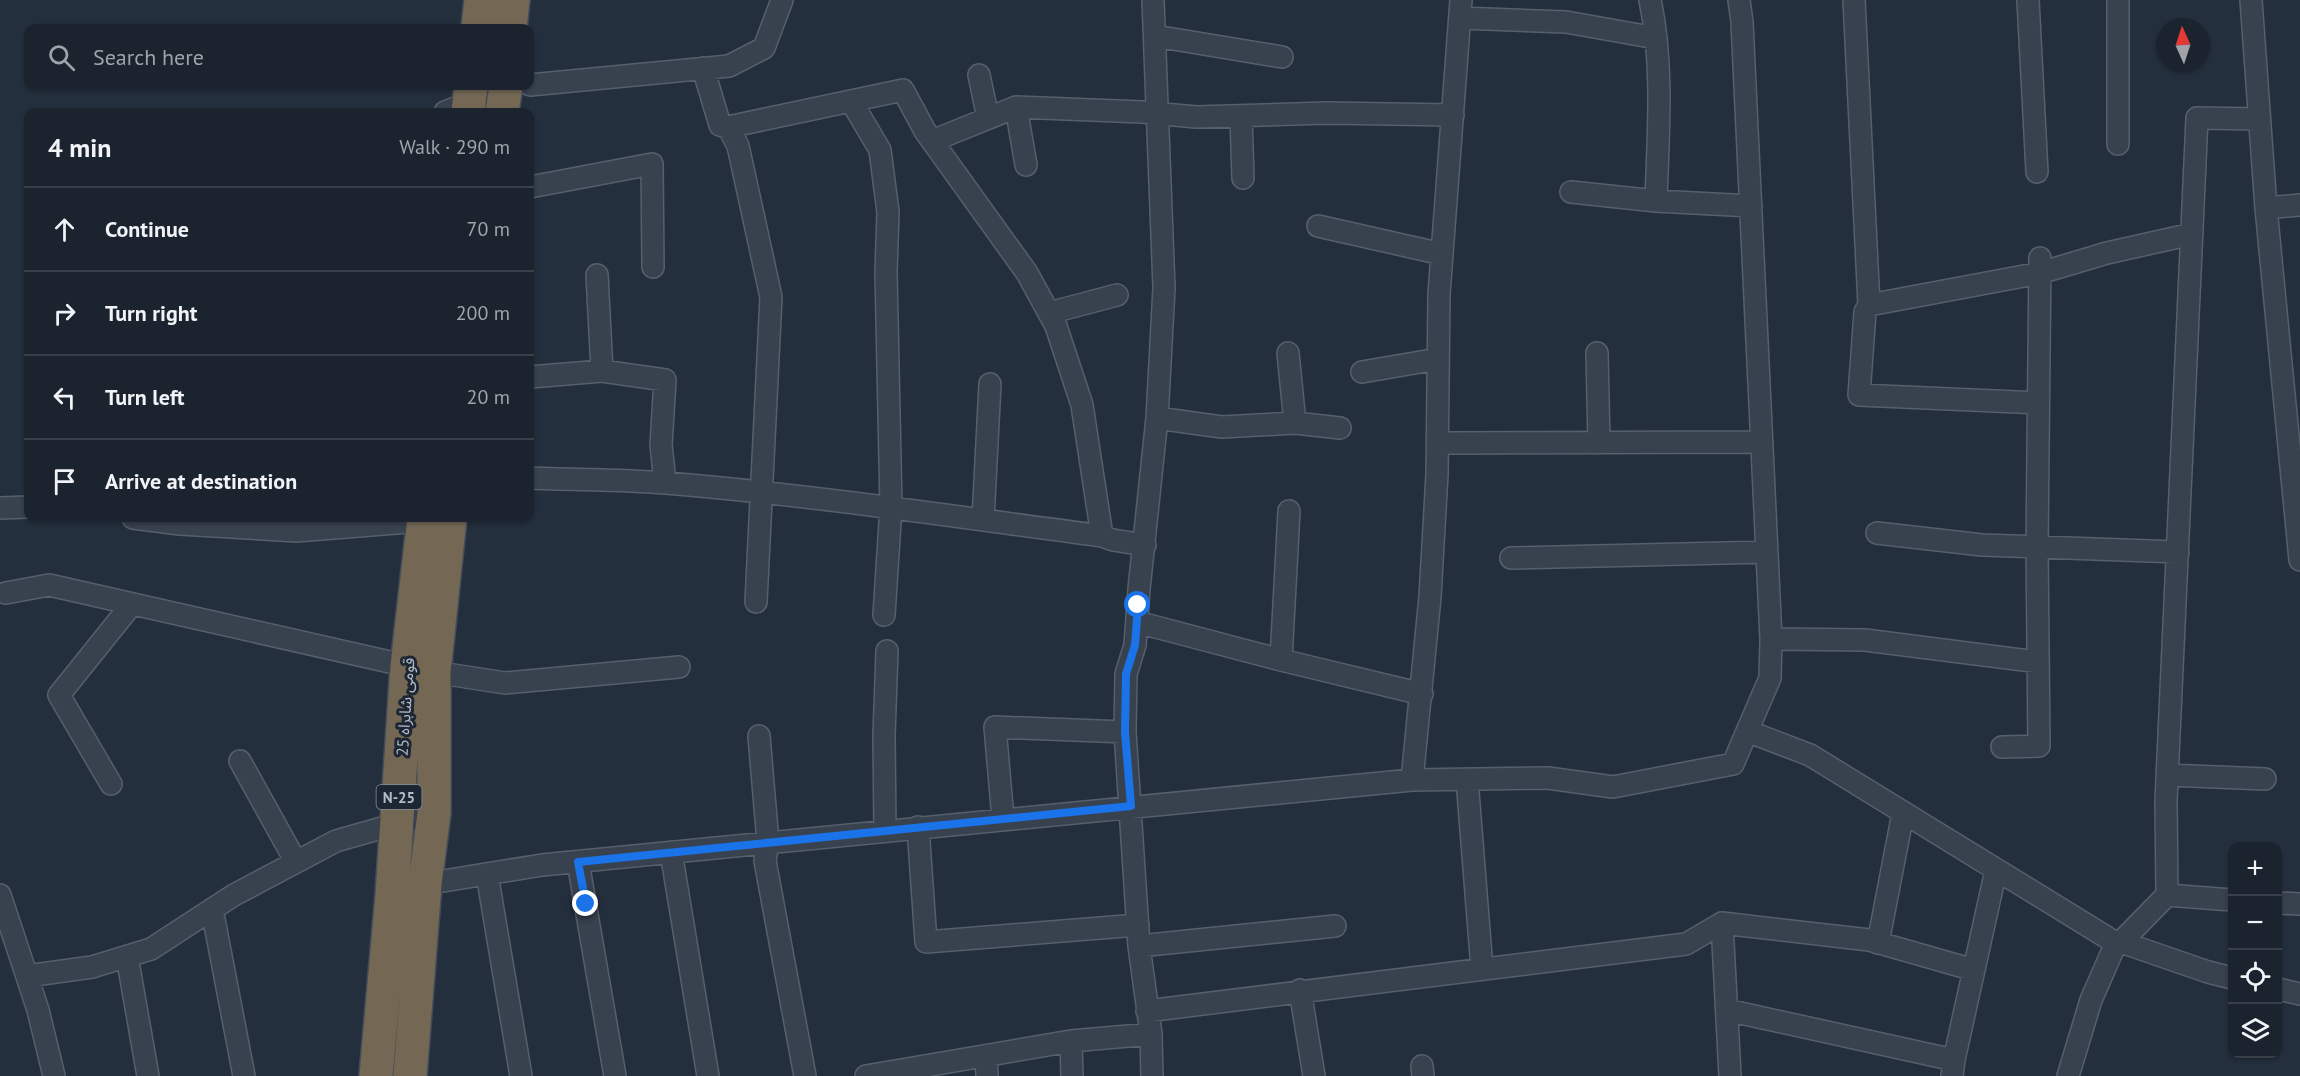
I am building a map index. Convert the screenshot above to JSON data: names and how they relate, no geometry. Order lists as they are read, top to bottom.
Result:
{
  "streets": {
    "highway": ["قومی شاہراہ 25", "N-25"]
  },
  "north": "top",
  "page": {
    "search": "Search here",
    "heading": ["4 min", "Walk · 290 m"],
    "list": [
      ["Continue", "70 m"],
      ["Turn right", "200 m"],
      ["Turn left", "20 m"],
      "Arrive at destination"
    ],
    "map_buttons": ["+", "−"]
  }
}
